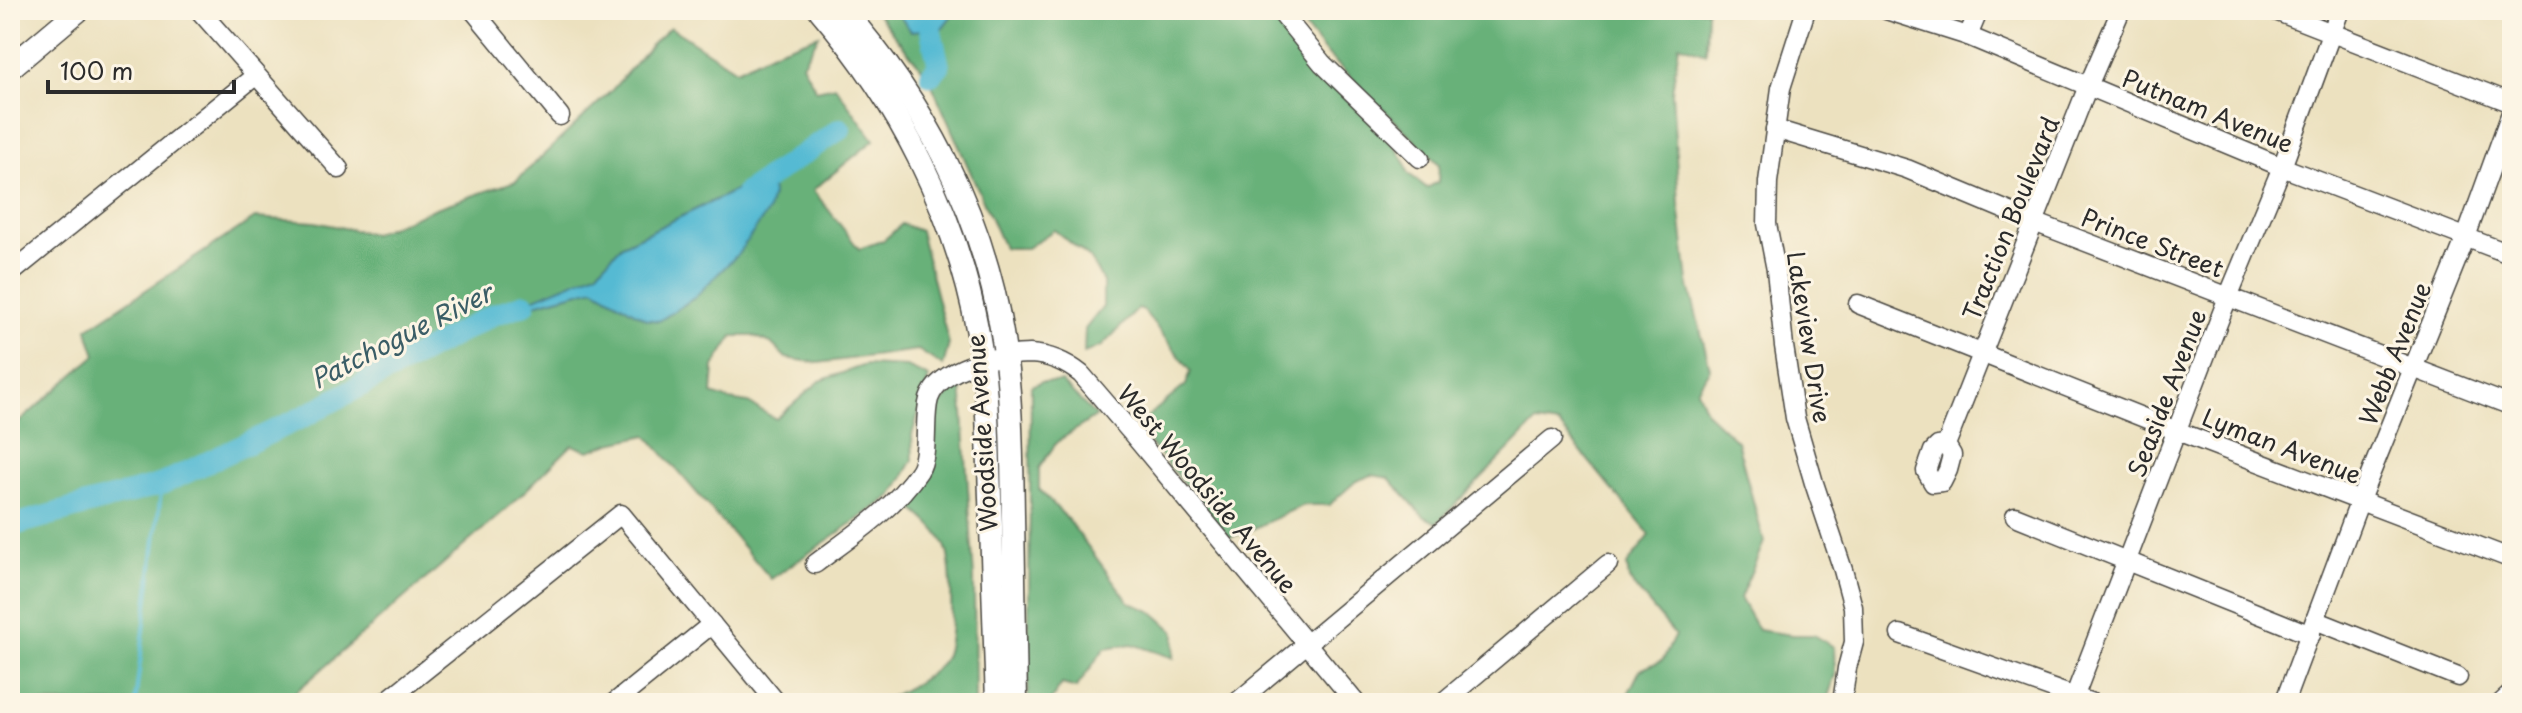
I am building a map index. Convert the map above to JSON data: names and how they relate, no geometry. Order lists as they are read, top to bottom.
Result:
{
  "streets": {
    "main road": ["Woodside Avenue"],
    "street": [
      "Putnam Avenue",
      "Traction Boulevard",
      "Prince Street",
      "Lakeview Drive",
      "Webb Avenue",
      "Seaside Avenue",
      "Lyman Avenue",
      "West Woodside Avenue"
    ]
  },
  "crossings": [
    ["Putnam Avenue", "Traction Boulevard"],
    ["Putnam Avenue", "Webb Avenue"],
    ["Putnam Avenue", "Seaside Avenue"],
    ["Traction Boulevard", "Prince Street"],
    ["Traction Boulevard", "Lyman Avenue"],
    ["Prince Street", "Lakeview Drive"],
    ["Prince Street", "Webb Avenue"],
    ["Prince Street", "Seaside Avenue"],
    ["Webb Avenue", "Lyman Avenue"],
    ["Seaside Avenue", "Lyman Avenue"],
    ["Woodside Avenue", "West Woodside Avenue"]
  ],
  "water": ["Patchogue River"],
  "scale_bar": "100 m"
}
